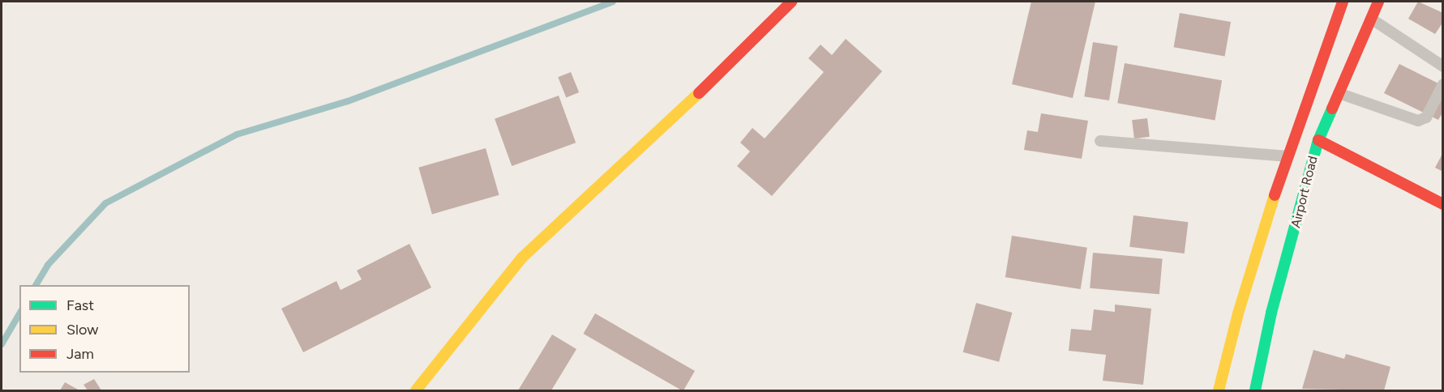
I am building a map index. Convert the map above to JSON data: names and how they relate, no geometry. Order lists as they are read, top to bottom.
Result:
{
  "streets": {
    "main road": ["Airport Road"]
  },
  "legend": ["Fast", "Slow", "Jam"]
}
